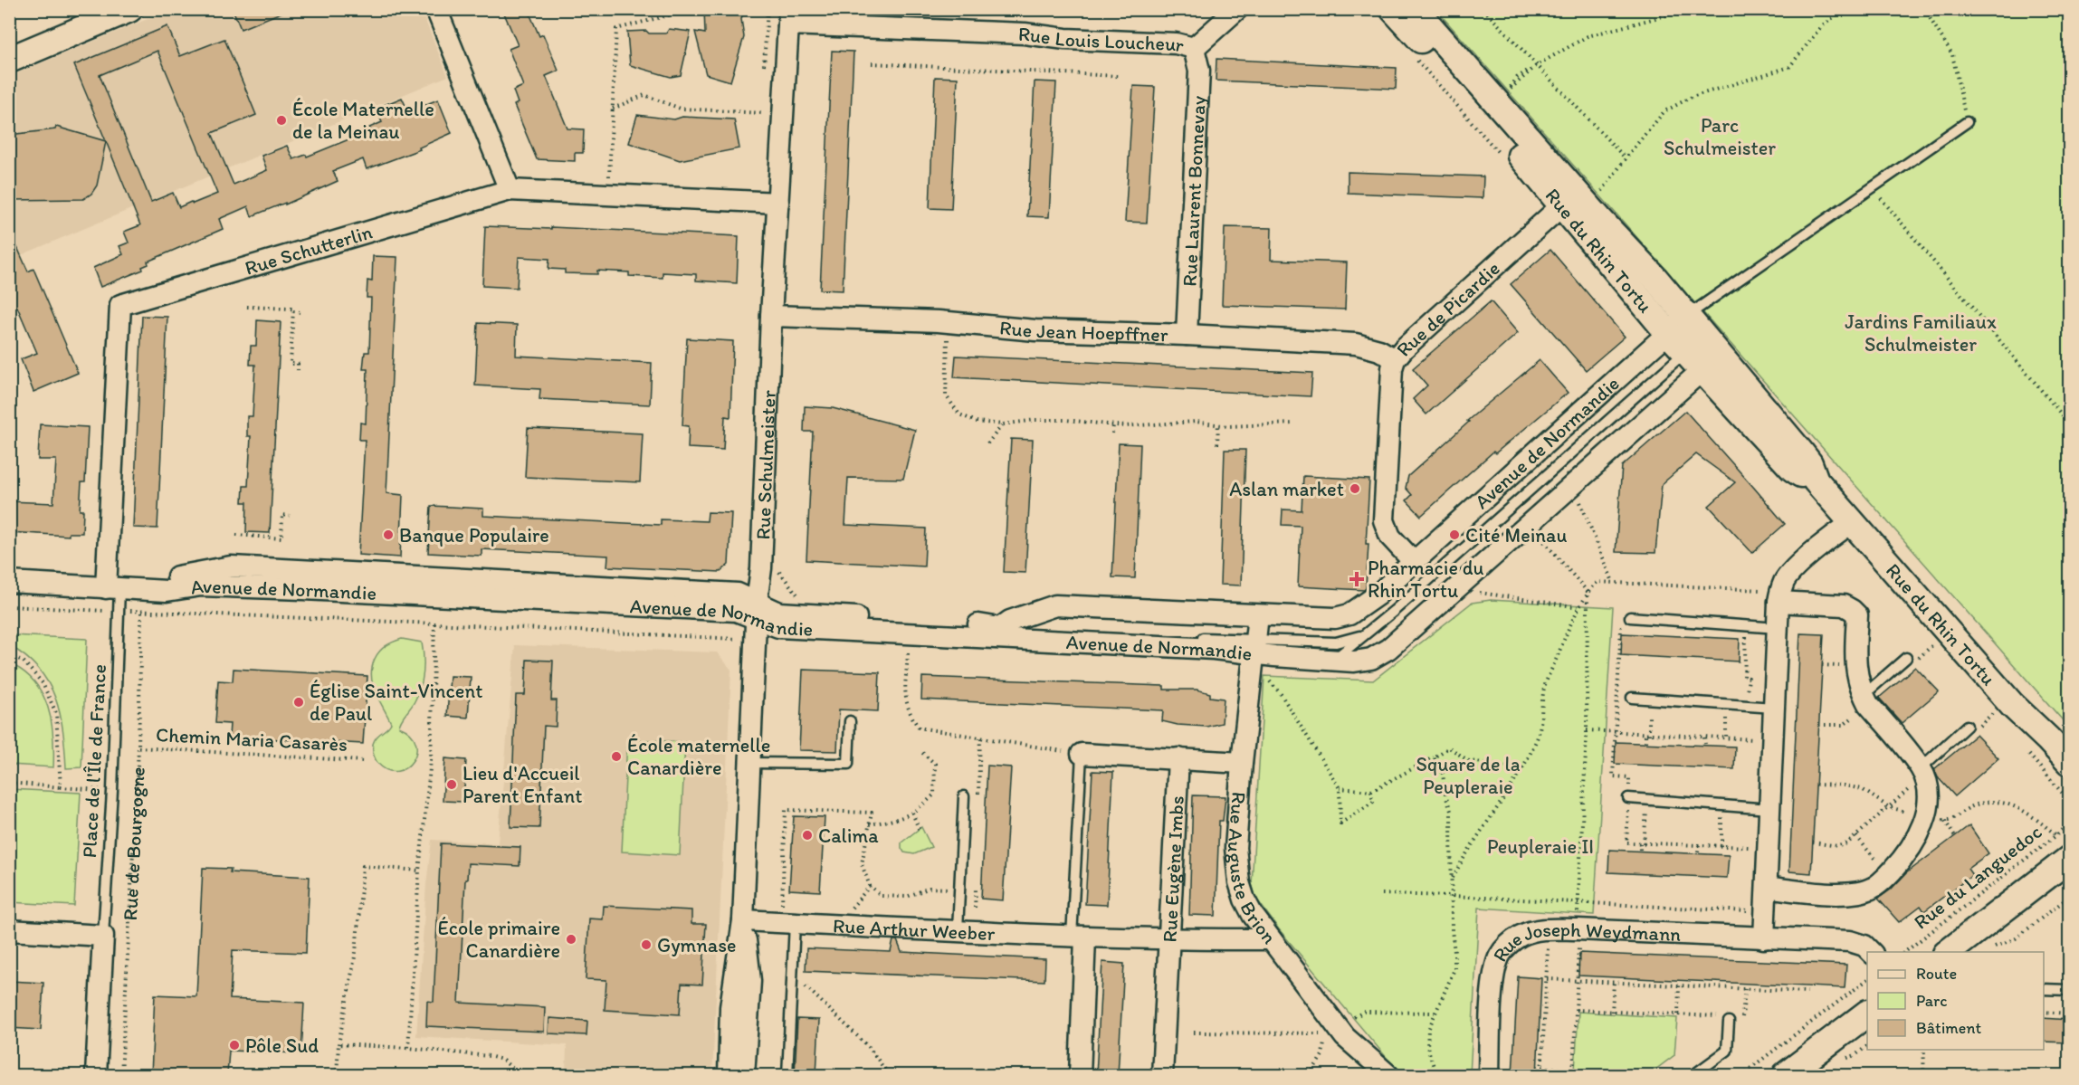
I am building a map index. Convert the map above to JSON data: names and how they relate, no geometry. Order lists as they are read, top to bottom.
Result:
{
  "streets": {
    "street": [
      "Rue Louis Loucheur",
      "Rue Laurent Bonnevay",
      "Rue Schutterlin",
      "Rue du Rhin Tortu",
      "Rue de Picardie",
      "Rue Jean Hoepffner",
      "Avenue de Normandie",
      "Rue Schulmeister",
      "Rue de Bourgogne",
      "Rue Auguste Brion",
      "Rue Eugène Imbs",
      "Rue Arthur Weeber",
      "Rue Joseph Weydmann"
    ],
    "lane": ["Place de l'Île de France"],
    "path": ["Chemin Maria Casarès", "Rue du Languedoc"]
  },
  "crossings": [
    ["Rue Louis Loucheur", "Rue Laurent Bonnevay"],
    ["Rue Louis Loucheur", "Rue Schulmeister"],
    ["Rue Laurent Bonnevay", "Rue Jean Hoepffner"],
    ["Rue Schutterlin", "Avenue de Normandie"],
    ["Rue Schutterlin", "Rue Schulmeister"],
    ["Rue Schutterlin", "Place de l'Île de France"],
    ["Rue du Rhin Tortu", "Rue de Picardie"],
    ["Rue du Rhin Tortu", "Avenue de Normandie"],
    ["Rue de Picardie", "Rue Jean Hoepffner"],
    ["Rue de Picardie", "Avenue de Normandie"],
    ["Rue Jean Hoepffner", "Rue Schulmeister"],
    ["Avenue de Normandie", "Rue Schulmeister"],
    ["Avenue de Normandie", "Place de l'Île de France"],
    ["Avenue de Normandie", "Rue de Bourgogne"],
    ["Avenue de Normandie", "Rue Auguste Brion"],
    ["Rue Schulmeister", "Rue Arthur Weeber"],
    ["Chemin Maria Casarès", "Rue de Bourgogne"],
    ["Place de l'Île de France", "Rue de Bourgogne"],
    ["Rue Auguste Brion", "Rue Arthur Weeber"],
    ["Rue Eugène Imbs", "Rue Arthur Weeber"]
  ],
  "parks": [
    "Parc Schulmeister",
    "Jardins Familiaux Schulmeister",
    "Square de la Peupleraie",
    "Peupleraie II"
  ],
  "places": {
    "other": [
      "École Maternelle de la Meinau",
      "Aslan market",
      "Banque Populaire",
      "Cité Meinau",
      "Église Saint-Vincent de Paul",
      "École maternelle Canardière",
      "Lieu d'Accueil Parent Enfant",
      "Calima",
      "École primaire Canardière",
      "Gymnase",
      "Pôle Sud"
    ],
    "health": ["Pharmacie du Rhin Tortu"]
  },
  "legend": ["Route", "Parc", "Bâtiment"]
}
